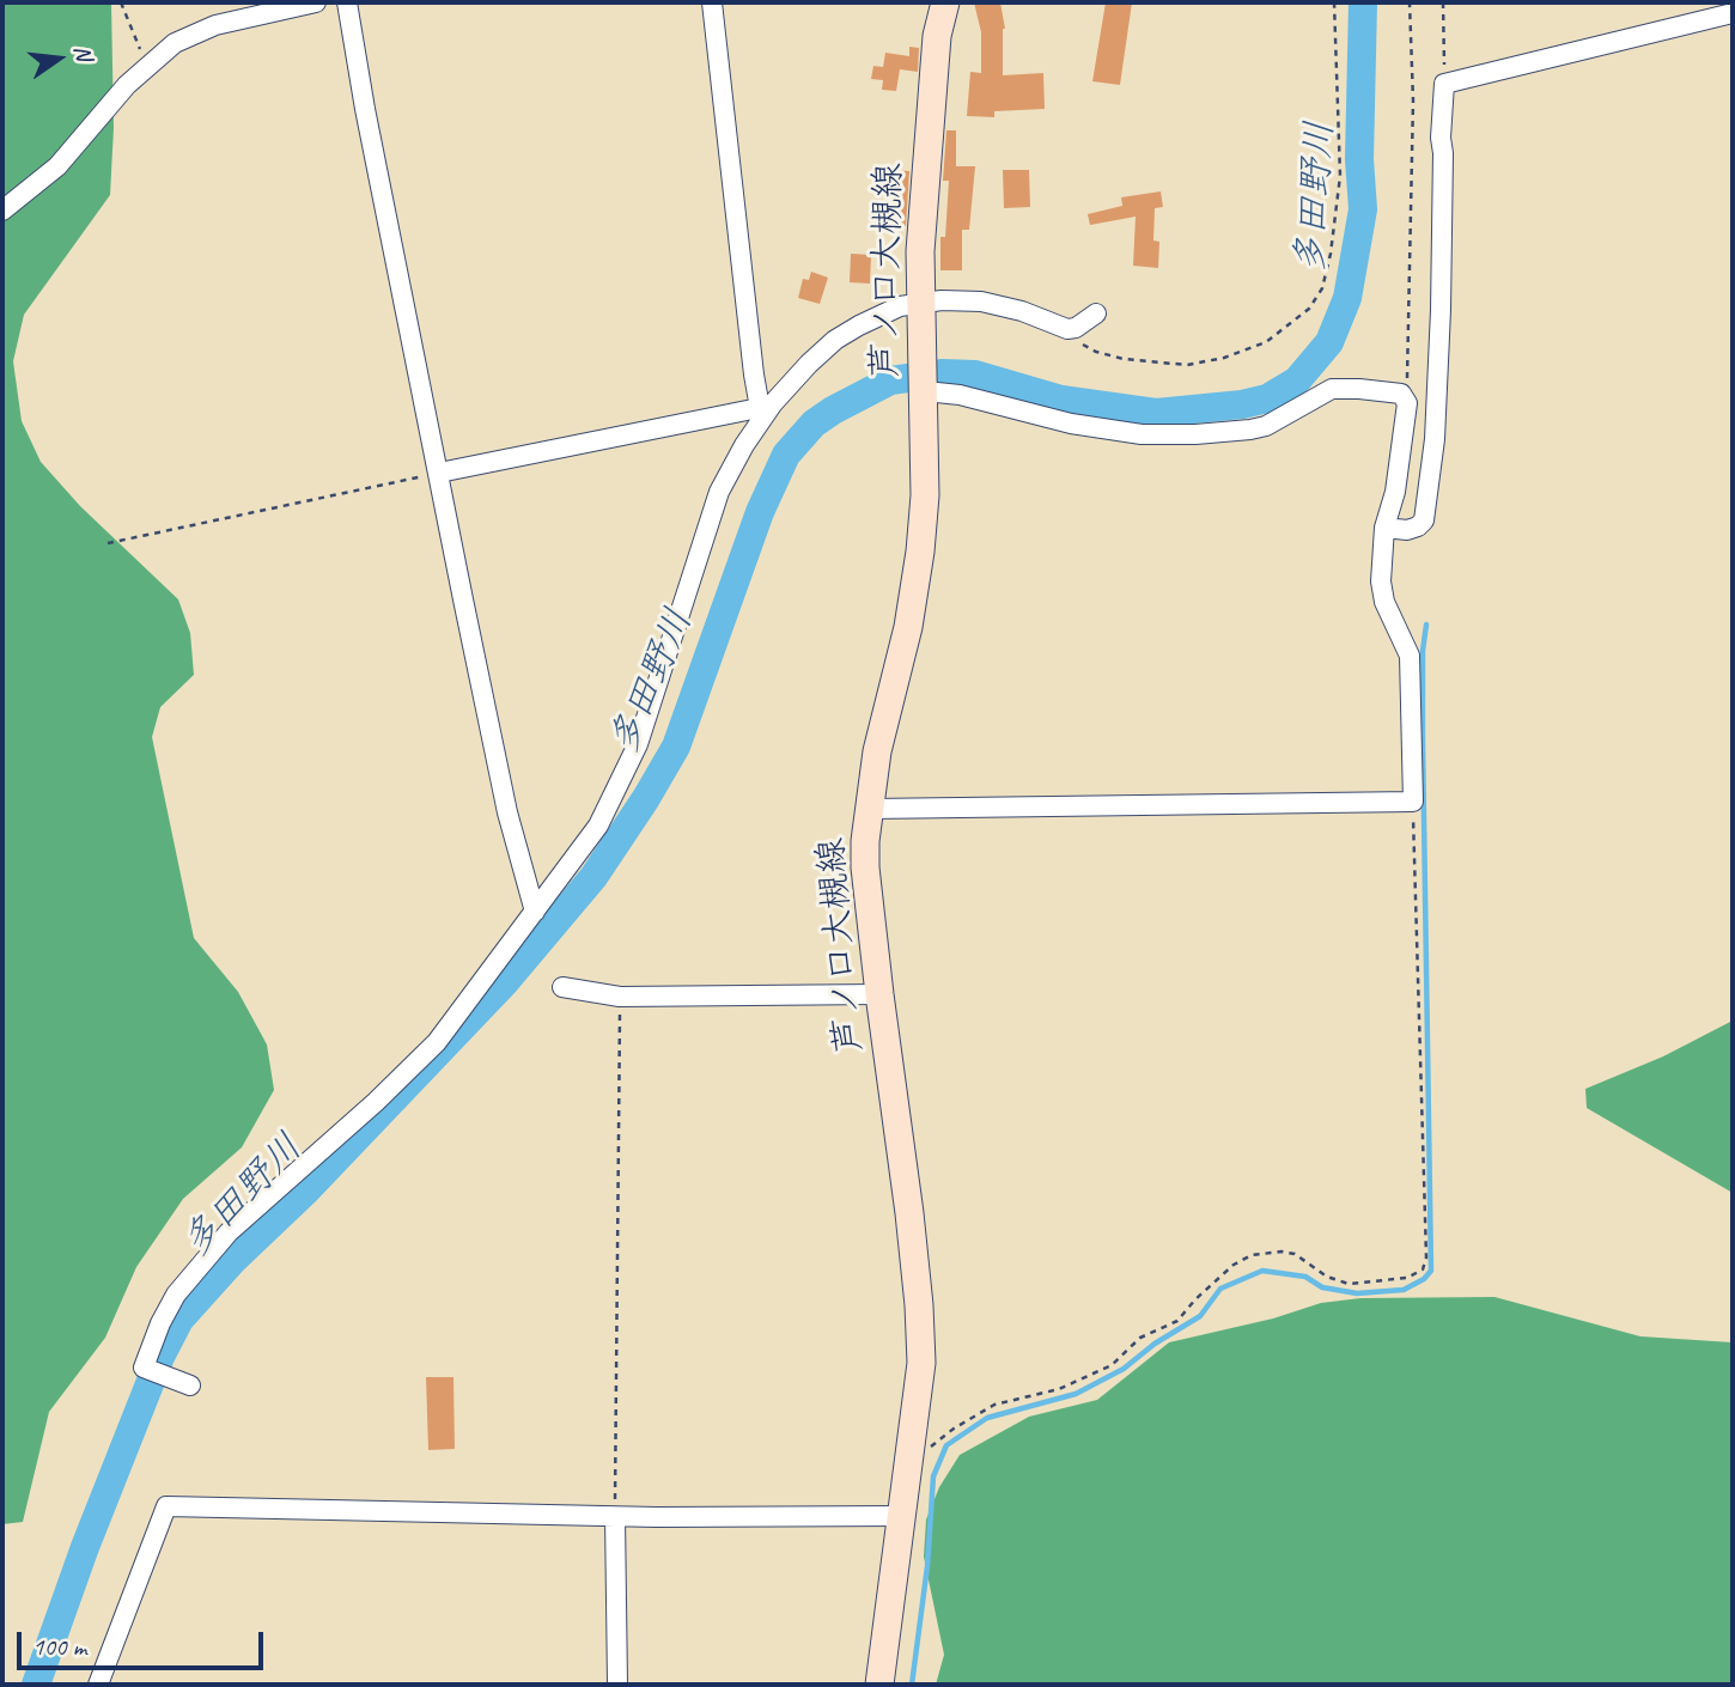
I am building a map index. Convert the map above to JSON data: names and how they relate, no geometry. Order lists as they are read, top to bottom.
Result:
{
  "streets": {
    "main road": ["芦ノ口大槻線"]
  },
  "water": ["多田野川"],
  "scale_bar": "100 m",
  "north": "right"
}
